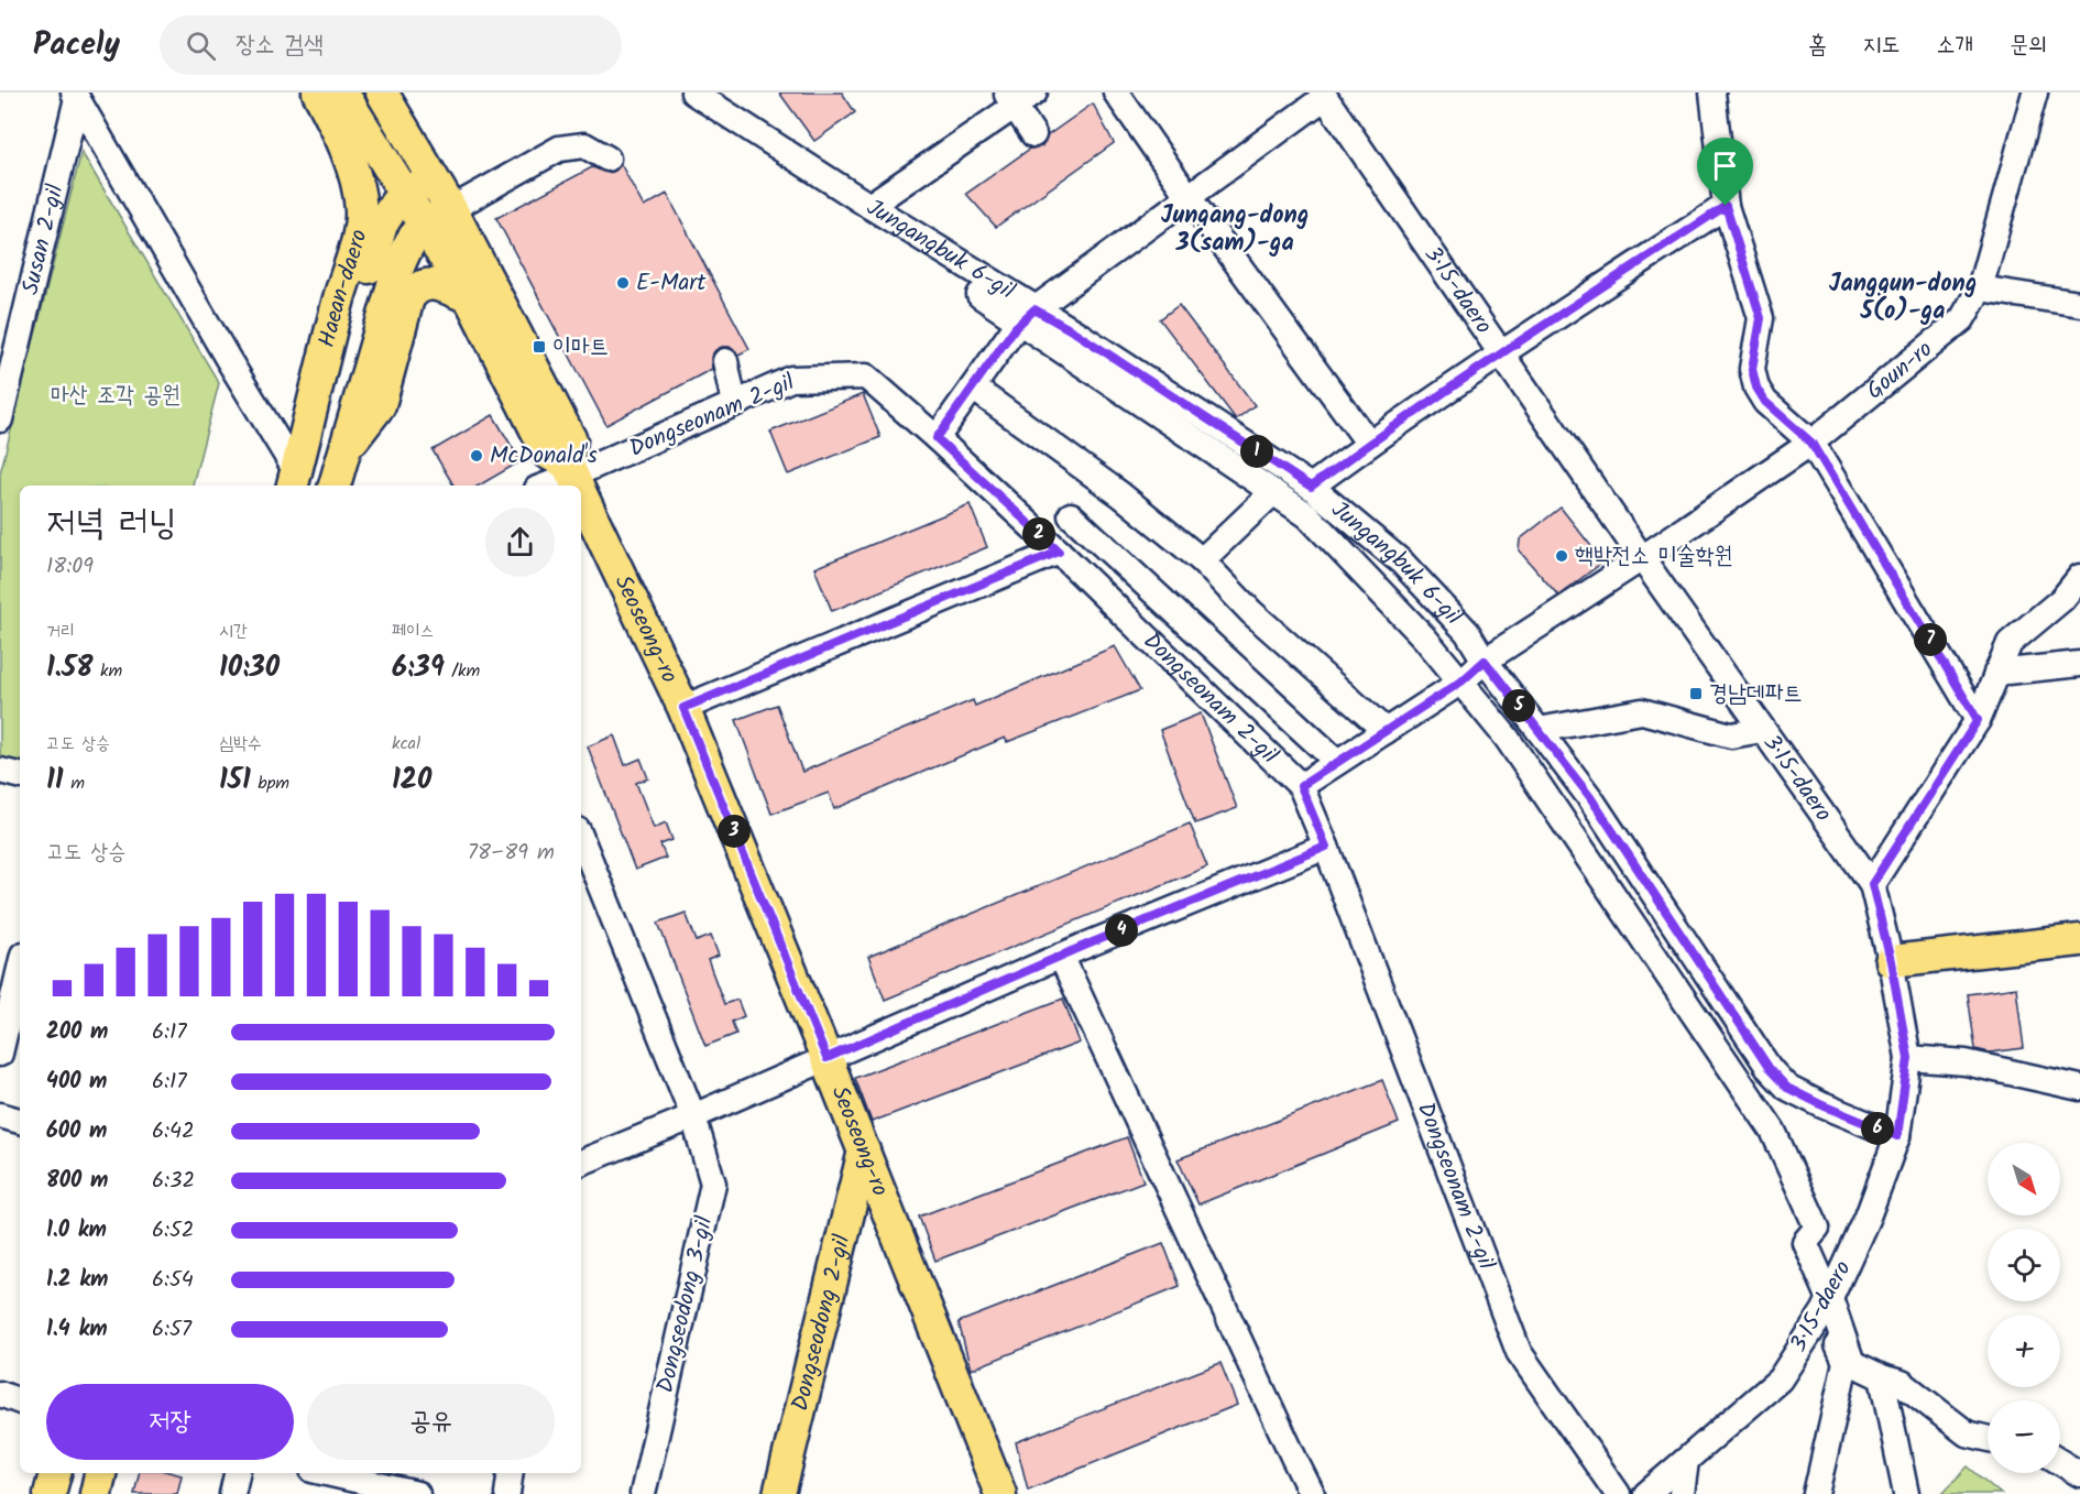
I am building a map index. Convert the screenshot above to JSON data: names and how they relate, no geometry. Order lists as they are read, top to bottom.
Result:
{
  "streets": {
    "main road": ["Haean-daero", "Seoseong-ro", "Dongseodong 2-gil"],
    "street": [
      "Susan 2-gil",
      "Jungangbuk 6-gil",
      "3·15-daero",
      "Goun-ro",
      "Dongseonam 2-gil",
      "Dongseodong 3-gil"
    ]
  },
  "crossings": [
    ["Jungangbuk 6-gil", "3·15-daero"],
    ["Jungangbuk 6-gil", "Goun-ro"],
    ["Haean-daero", "Seoseong-ro"],
    ["3·15-daero", "Goun-ro"],
    ["Goun-ro", "Dongseonam 2-gil"],
    ["Dongseonam 2-gil", "Seoseong-ro"],
    ["Seoseong-ro", "Dongseodong 2-gil"]
  ],
  "districts": ["Jungang-dong 3(sam)-ga", "Janggun-dong 5(o)-ga"],
  "parks": ["마산 조각 공원"],
  "places": {
    "other": ["E-Mart", "McDonald's", "핵박전소 미술학원"],
    "transit": ["이마트", "경남데파트"]
  },
  "north": "bottom right",
  "page": {
    "header": "Pacely",
    "search": "장소 검색",
    "nav": [
      "홈",
      "지도",
      "소개",
      "문의"
    ],
    "pins": [
      "1",
      "2",
      "7",
      "5",
      "3",
      "4",
      "6"
    ],
    "heading": ["저녁 러닝", "18:09"],
    "stats": [
      ["거리", "1.58 km"],
      ["시간", "10:30"],
      ["페이스", "6:39 /km"],
      ["고도 상승", "11 m"],
      ["심박수", "151 bpm"],
      ["kcal", "120"]
    ],
    "chart": ["고도 상승", "78–89 m"],
    "list": [
      {
        "name": "200 m",
        "note": "6:17"
      },
      {
        "name": "400 m",
        "note": "6:17"
      },
      {
        "name": "600 m",
        "note": "6:42"
      },
      {
        "name": "800 m",
        "note": "6:32"
      },
      {
        "name": "1.0 km",
        "note": "6:52"
      },
      {
        "name": "1.2 km",
        "note": "6:54"
      },
      {
        "name": "1.4 km",
        "note": "6:57"
      }
    ],
    "map_buttons": ["+", "−"],
    "buttons": ["저장", "공유"]
  }
}
